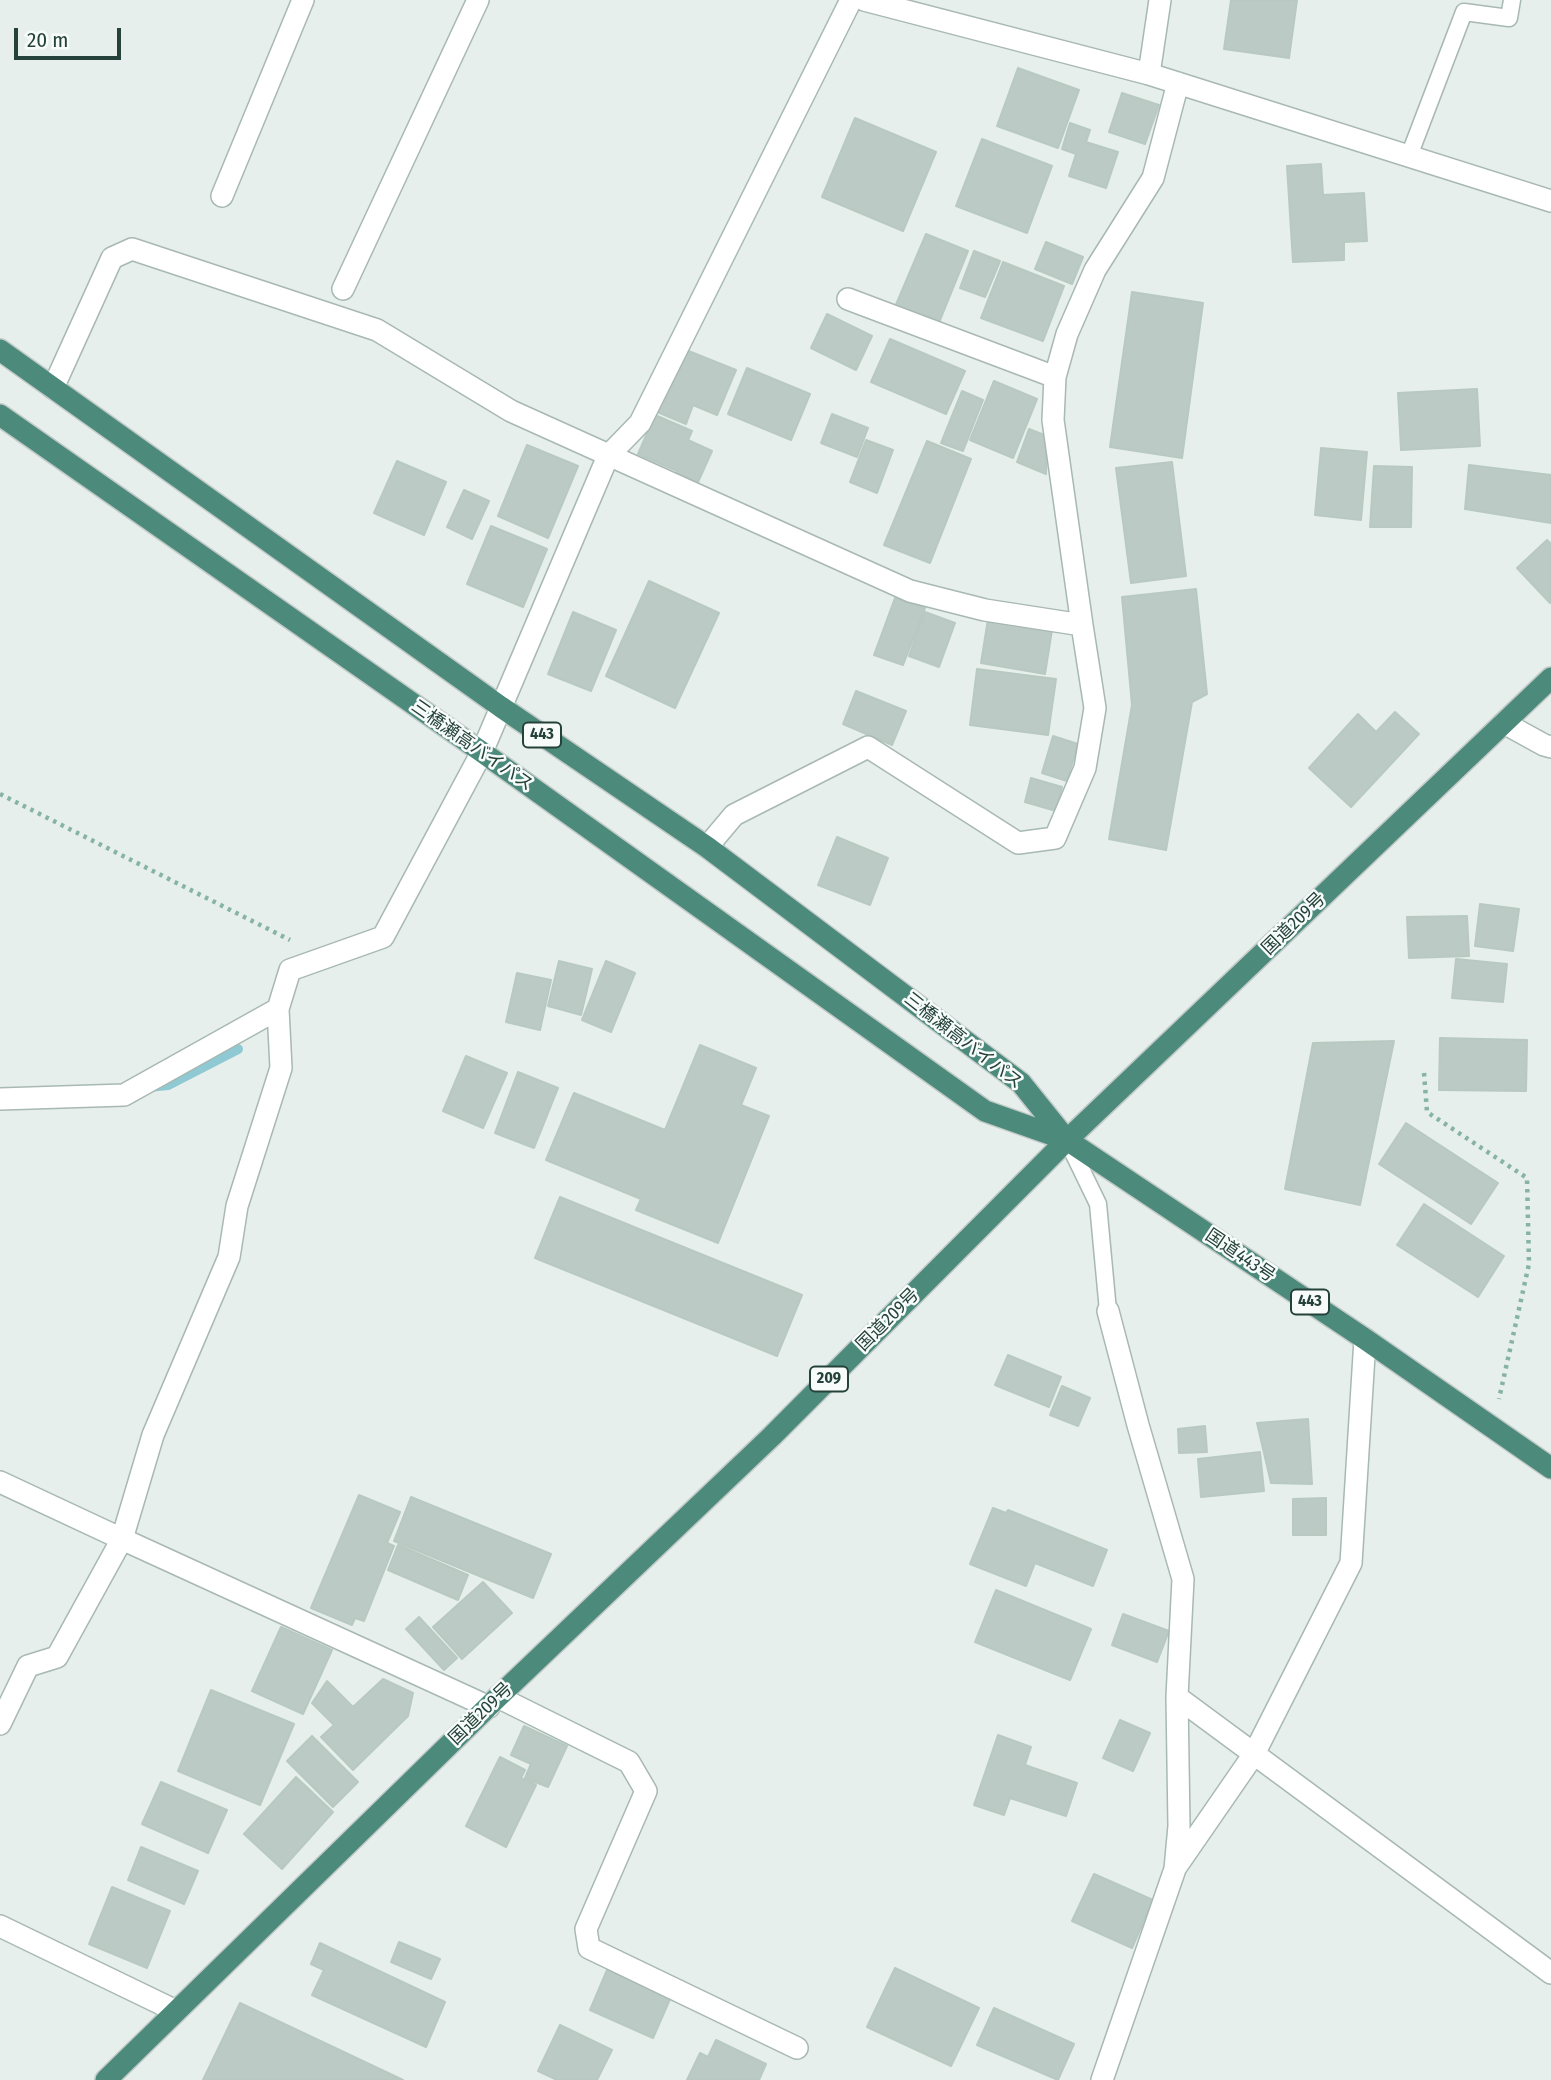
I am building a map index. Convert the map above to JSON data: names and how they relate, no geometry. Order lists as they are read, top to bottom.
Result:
{
  "streets": {
    "highway": [
      "443",
      "三橋瀬高バイパス",
      "国道209号",
      "国道443号",
      "209"
    ]
  },
  "crossings": [
    ["三橋瀬高バイパス", "国道209号"],
    ["三橋瀬高バイパス", "国道443号"],
    ["国道209号", "国道443号"]
  ],
  "scale_bar": "20 m"
}
